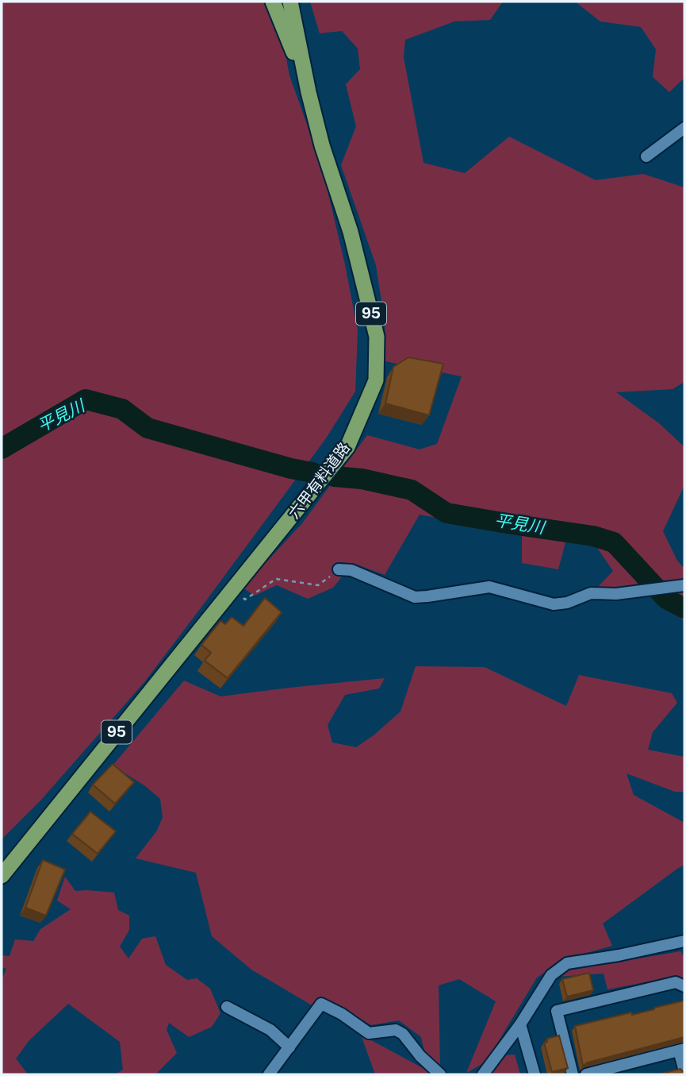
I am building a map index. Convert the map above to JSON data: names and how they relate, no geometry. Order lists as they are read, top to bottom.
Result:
{
  "streets": {
    "main road": ["95", "六甲有料道路"]
  },
  "crossings": [
    ["95", "六甲有料道路"]
  ],
  "water": ["平見川"]
}
